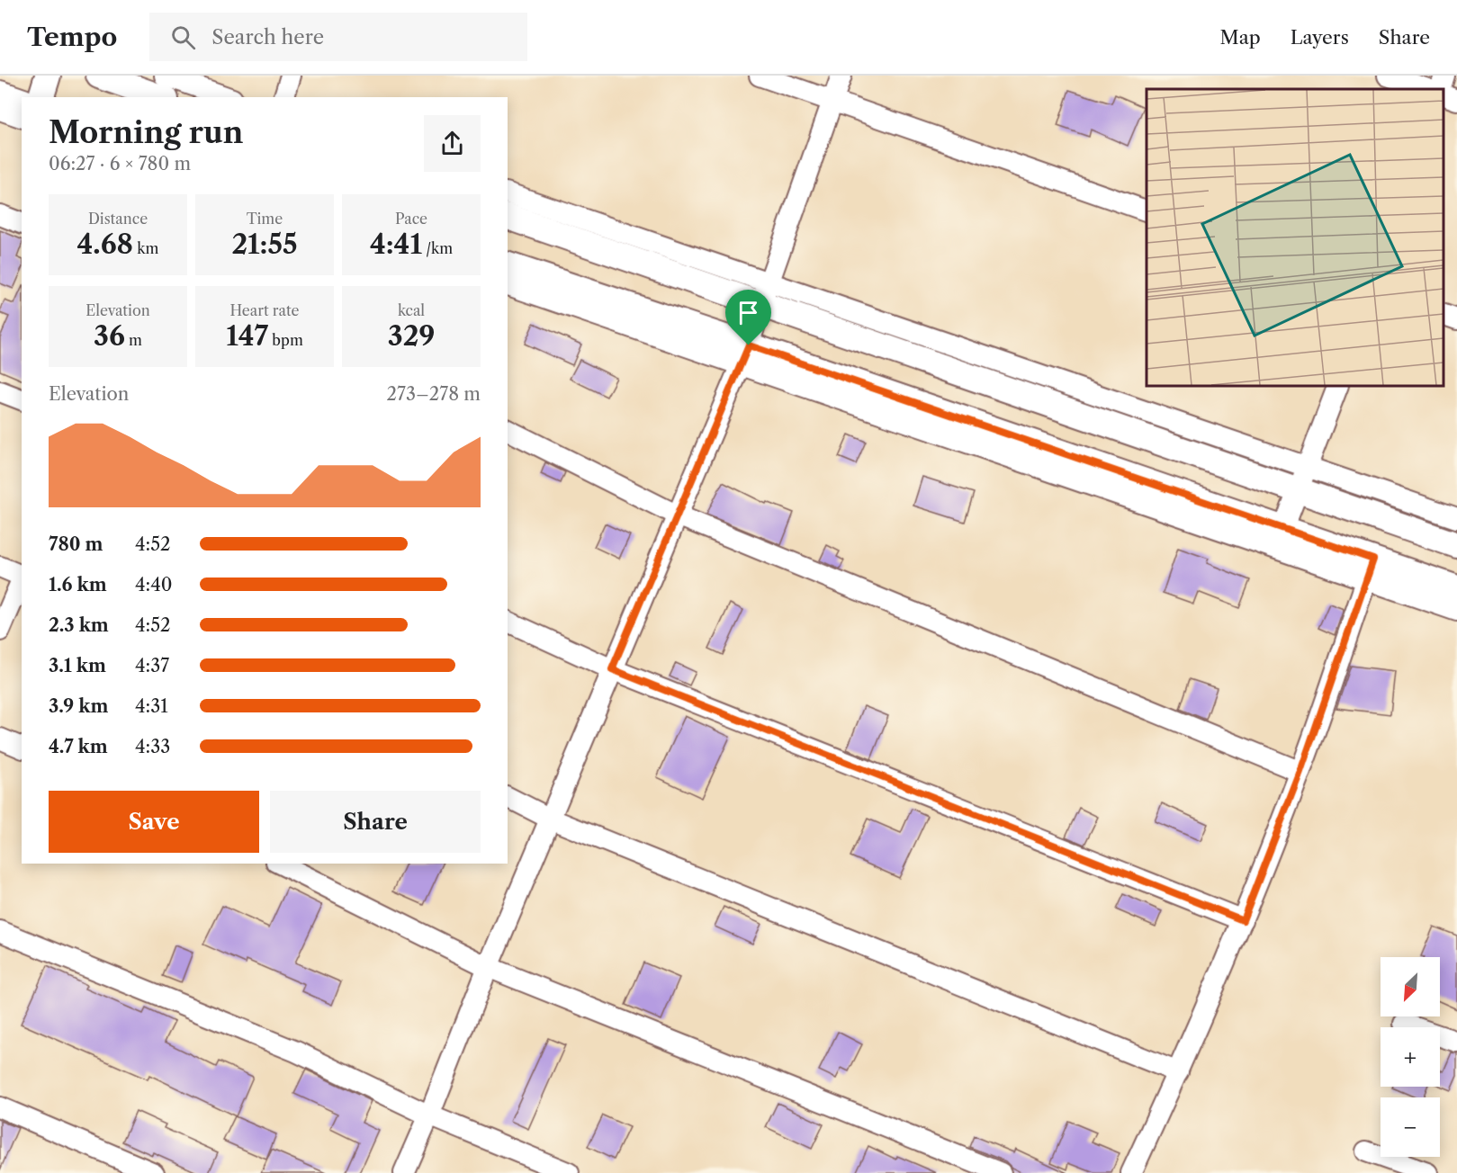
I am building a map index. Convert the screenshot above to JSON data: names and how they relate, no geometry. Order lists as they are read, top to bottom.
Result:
{
  "north": "bottom left",
  "page": {
    "header": "Tempo",
    "search": "Search here",
    "nav": ["Map", "Layers", "Share"],
    "heading": ["Morning run", "06:27 · 6 × 780 m"],
    "stats": [
      ["Distance", "4.68 km"],
      ["Time", "21:55"],
      ["Pace", "4:41 /km"],
      ["Elevation", "36 m"],
      ["Heart rate", "147 bpm"],
      ["kcal", "329"]
    ],
    "chart": ["Elevation", "273–278 m"],
    "list": [
      {
        "name": "780 m",
        "note": "4:52"
      },
      {
        "name": "1.6 km",
        "note": "4:40"
      },
      {
        "name": "2.3 km",
        "note": "4:52"
      },
      {
        "name": "3.1 km",
        "note": "4:37"
      },
      {
        "name": "3.9 km",
        "note": "4:31"
      },
      {
        "name": "4.7 km",
        "note": "4:33"
      }
    ],
    "buttons": ["Save", "Share"],
    "map_buttons": ["+", "−"]
  }
}
